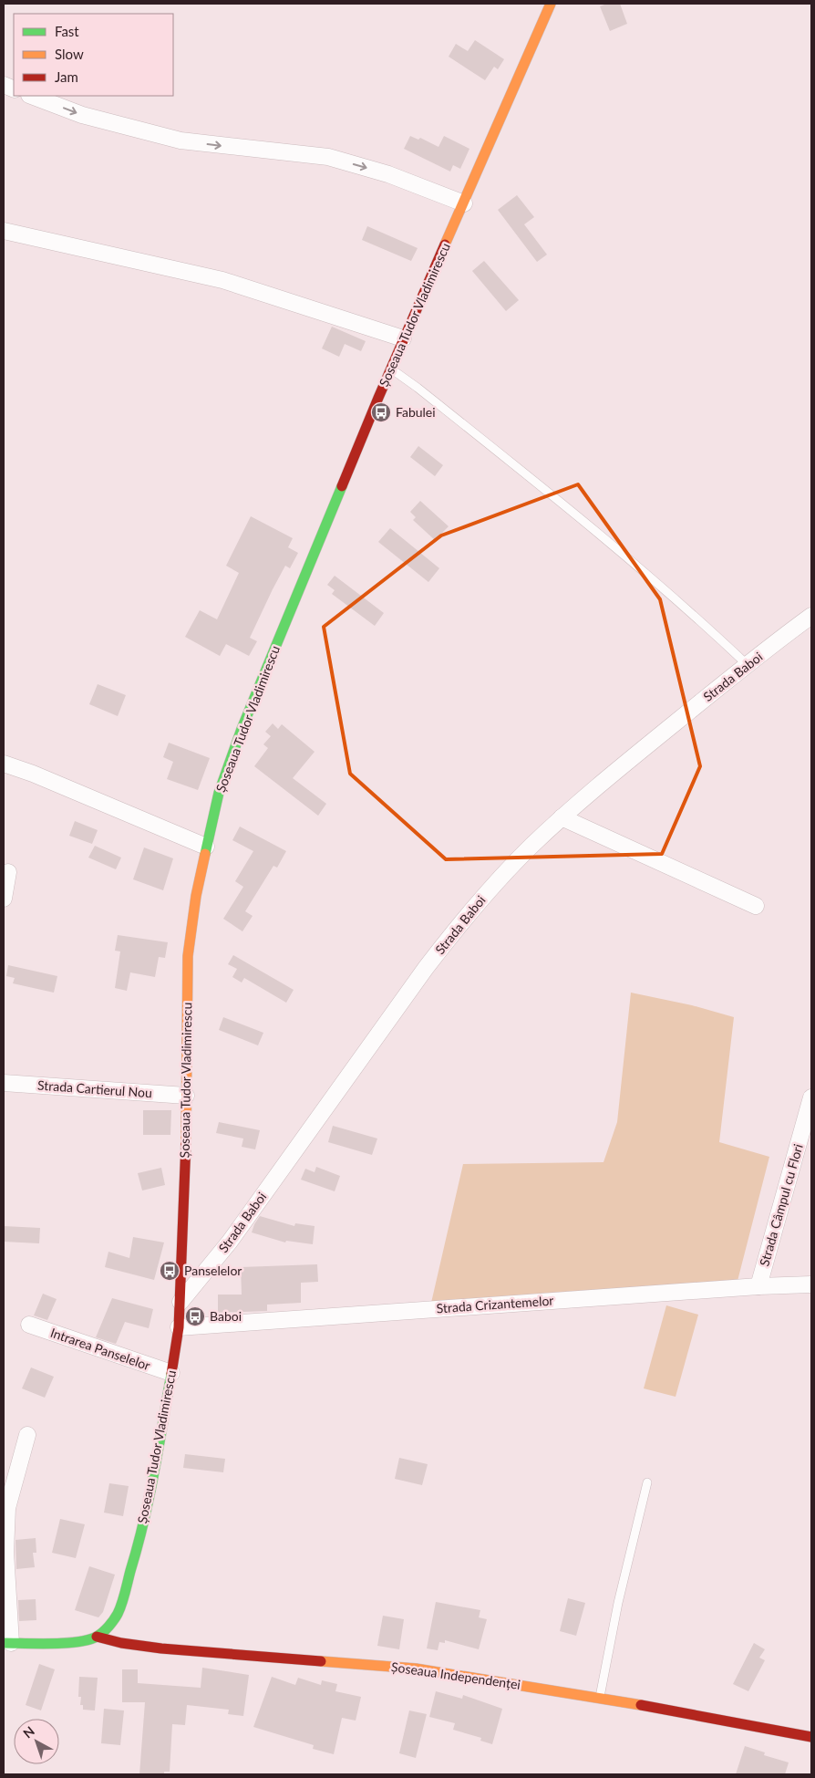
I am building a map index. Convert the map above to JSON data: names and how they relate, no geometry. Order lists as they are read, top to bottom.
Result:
{
  "streets": {
    "main road": ["Șoseaua Tudor Vladimirescu", "Șoseaua Independenței"],
    "street": [
      "Strada Baboi",
      "Strada Cartierul Nou",
      "Strada Câmpul cu Flori",
      "Strada Crizantemelor",
      "Intrarea Panselelor"
    ]
  },
  "crossings": [
    ["Șoseaua Tudor Vladimirescu", "Strada Baboi"],
    ["Șoseaua Tudor Vladimirescu", "Strada Cartierul Nou"],
    ["Șoseaua Tudor Vladimirescu", "Strada Crizantemelor"],
    ["Șoseaua Tudor Vladimirescu", "Intrarea Panselelor"],
    ["Șoseaua Tudor Vladimirescu", "Șoseaua Independenței"],
    ["Strada Câmpul cu Flori", "Strada Crizantemelor"]
  ],
  "places": {
    "bus stop": ["Fabulei", "Panselelor", "Baboi"]
  },
  "legend": ["Fast", "Slow", "Jam"],
  "north": "top left"
}
